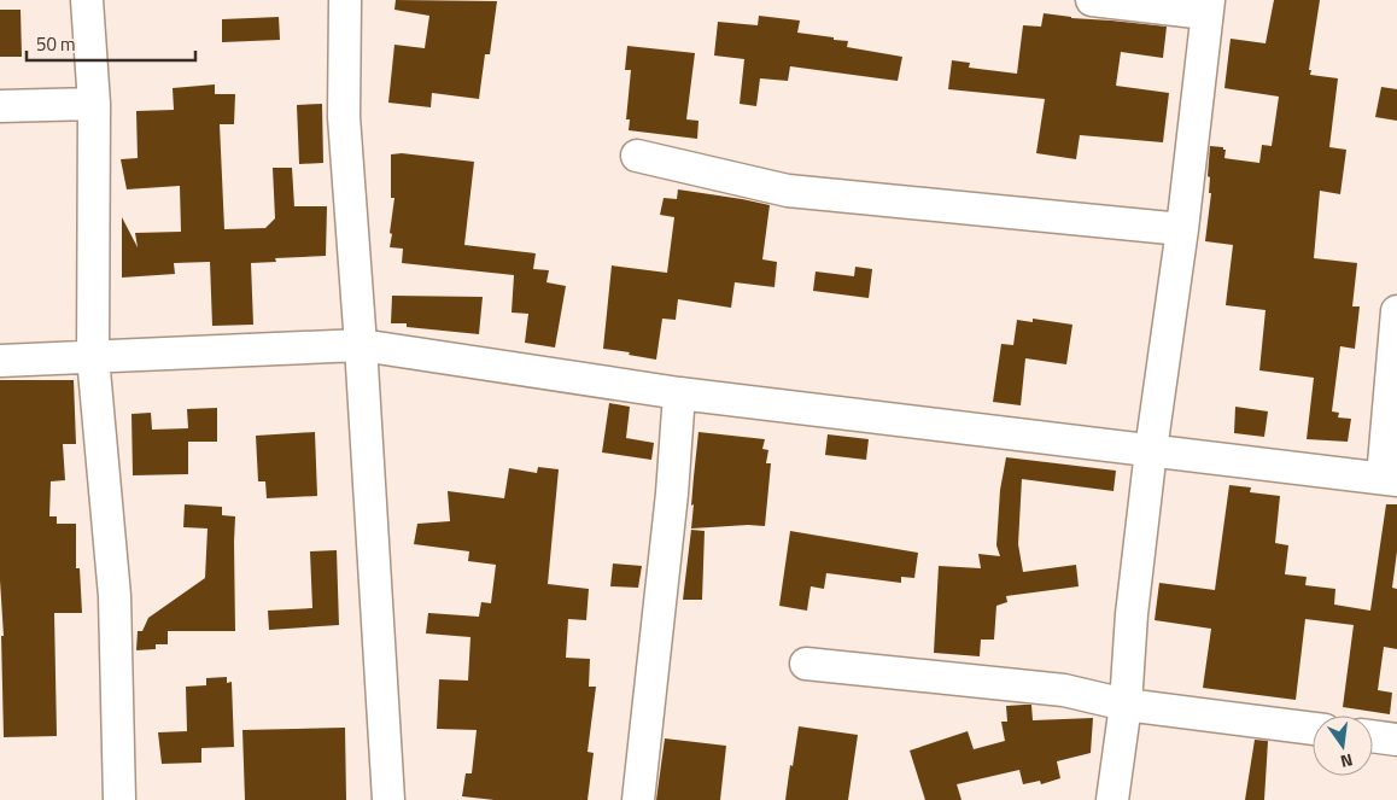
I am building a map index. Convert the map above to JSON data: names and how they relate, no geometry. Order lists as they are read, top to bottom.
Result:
{
  "scale_bar": "50 m",
  "north": "bottom"
}
